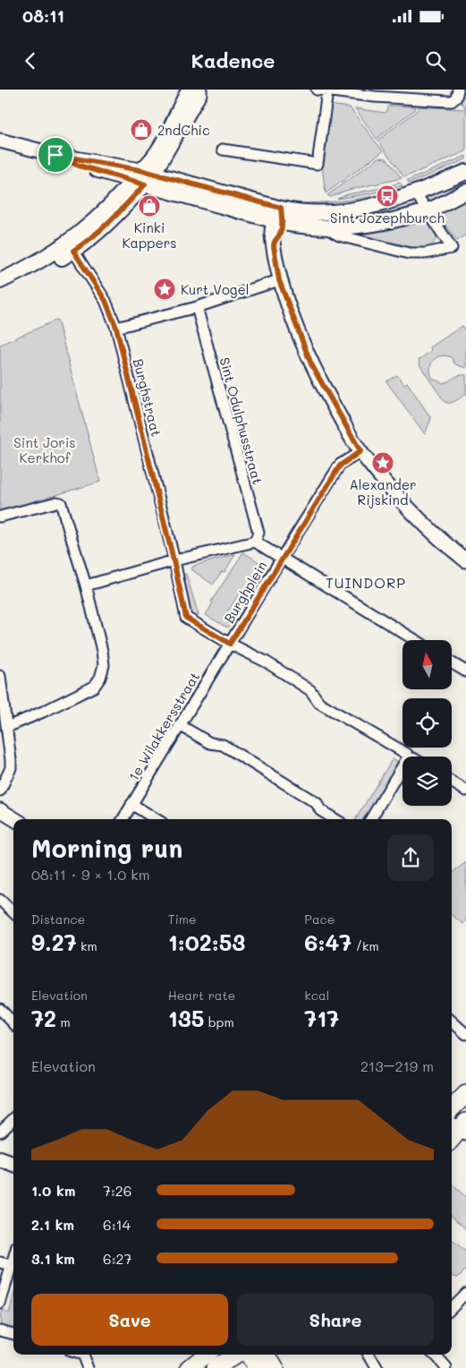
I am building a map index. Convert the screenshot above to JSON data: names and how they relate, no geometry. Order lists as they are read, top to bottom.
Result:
{
  "streets": {
    "street": [
      "Burghstraat",
      "Sint Odulphusstraat",
      "Burghplein",
      "1e Wilakkersstraat"
    ]
  },
  "crossings": [
    ["Burghstraat", "Burghplein"],
    ["Sint Odulphusstraat", "Burghplein"],
    ["Burghplein", "1e Wilakkersstraat"]
  ],
  "districts": ["TUINDORP"],
  "parks": ["Sint Joris Kerkhof"],
  "places": {
    "shop": ["2ndChic", "Kinki Kappers"],
    "bus stop": ["Sint Jozephburch"],
    "place": ["Kurt Vogel", "Alexander Rijskind"]
  },
  "north": "top",
  "page": {
    "status": "08:11",
    "header": "Kadence",
    "heading": ["Morning run", "08:11 · 9 × 1.0 km"],
    "stats": [
      ["Distance", "9.27 km"],
      ["Time", "1:02:53"],
      ["Pace", "6:47 /km"],
      ["Elevation", "72 m"],
      ["Heart rate", "135 bpm"],
      ["kcal", "717"]
    ],
    "chart": ["Elevation", "213–219 m"],
    "list": [
      {
        "name": "1.0 km",
        "note": "7:26"
      },
      {
        "name": "2.1 km",
        "note": "6:14"
      },
      {
        "name": "3.1 km",
        "note": "6:27"
      }
    ],
    "buttons": ["Save", "Share"]
  }
}
